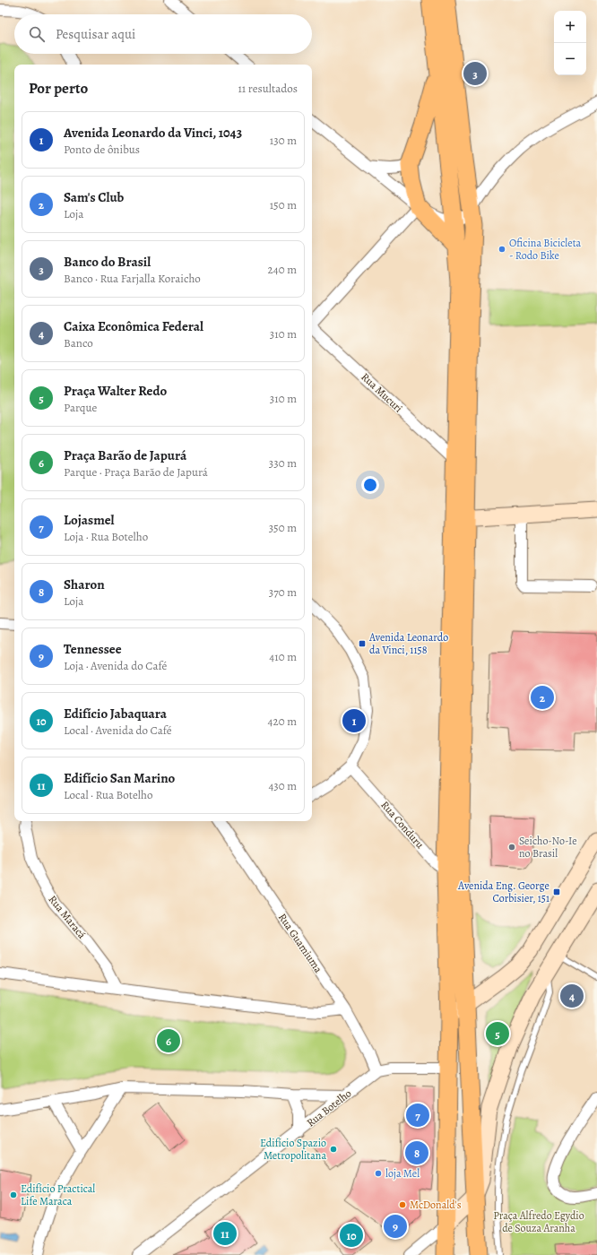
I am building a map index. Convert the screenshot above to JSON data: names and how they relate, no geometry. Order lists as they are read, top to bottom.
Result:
{
  "streets": {
    "street": [
      "Rua Mucuri",
      "Rua Conduru",
      "Rua Maracá",
      "Rua Guamiuma",
      "Rua Botelho"
    ]
  },
  "crossings": [
    ["Rua Guamiuma", "Rua Botelho"]
  ],
  "parks": ["Praça Alfredo Egydio de Souza Aranha"],
  "places": {
    "other": [
      "Oficina Bicicleta - Rodo Bike",
      "Seicho-No-Ie no Brasil",
      "Edifício Spazio Metropolitana",
      "loja Mel",
      "Edifício Practical Life Maraca",
      "McDonald's"
    ],
    "transit": ["Avenida Leonardo da Vinci, 1158", "Avenida Eng. George Corbisier, 151"]
  },
  "page": {
    "map_buttons": ["+", "−"],
    "search": "Pesquisar aqui",
    "pins": [
      "3",
      "2",
      "1",
      "4",
      "5",
      "6",
      "7",
      "8",
      "9",
      "11",
      "10"
    ],
    "heading": ["Por perto", "11 resultados"],
    "list": [
      {
        "mark": "1",
        "name": "Avenida Leonardo da Vinci, 1043",
        "note": "Ponto de ônibus",
        "value": "130 m"
      },
      {
        "mark": "2",
        "name": "Sam's Club",
        "note": "Loja",
        "value": "150 m"
      },
      {
        "mark": "3",
        "name": "Banco do Brasil",
        "note": "Banco · Rua Farjalla Koraicho",
        "value": "240 m"
      },
      {
        "mark": "4",
        "name": "Caixa Econômica Federal",
        "note": "Banco",
        "value": "310 m"
      },
      {
        "mark": "5",
        "name": "Praça Walter Redo",
        "note": "Parque",
        "value": "310 m"
      },
      {
        "mark": "6",
        "name": "Praça Barão de Japurá",
        "note": "Parque · Praça Barão de Japurá",
        "value": "330 m"
      },
      {
        "mark": "7",
        "name": "Lojasmel",
        "note": "Loja · Rua Botelho",
        "value": "350 m"
      },
      {
        "mark": "8",
        "name": "Sharon",
        "note": "Loja",
        "value": "370 m"
      },
      {
        "mark": "9",
        "name": "Tennessee",
        "note": "Loja · Avenida do Café",
        "value": "410 m"
      },
      {
        "mark": "10",
        "name": "Edifício Jabaquara",
        "note": "Local · Avenida do Café",
        "value": "420 m"
      },
      {
        "mark": "11",
        "name": "Edifício San Marino",
        "note": "Local · Rua Botelho",
        "value": "430 m"
      }
    ]
  }
}
